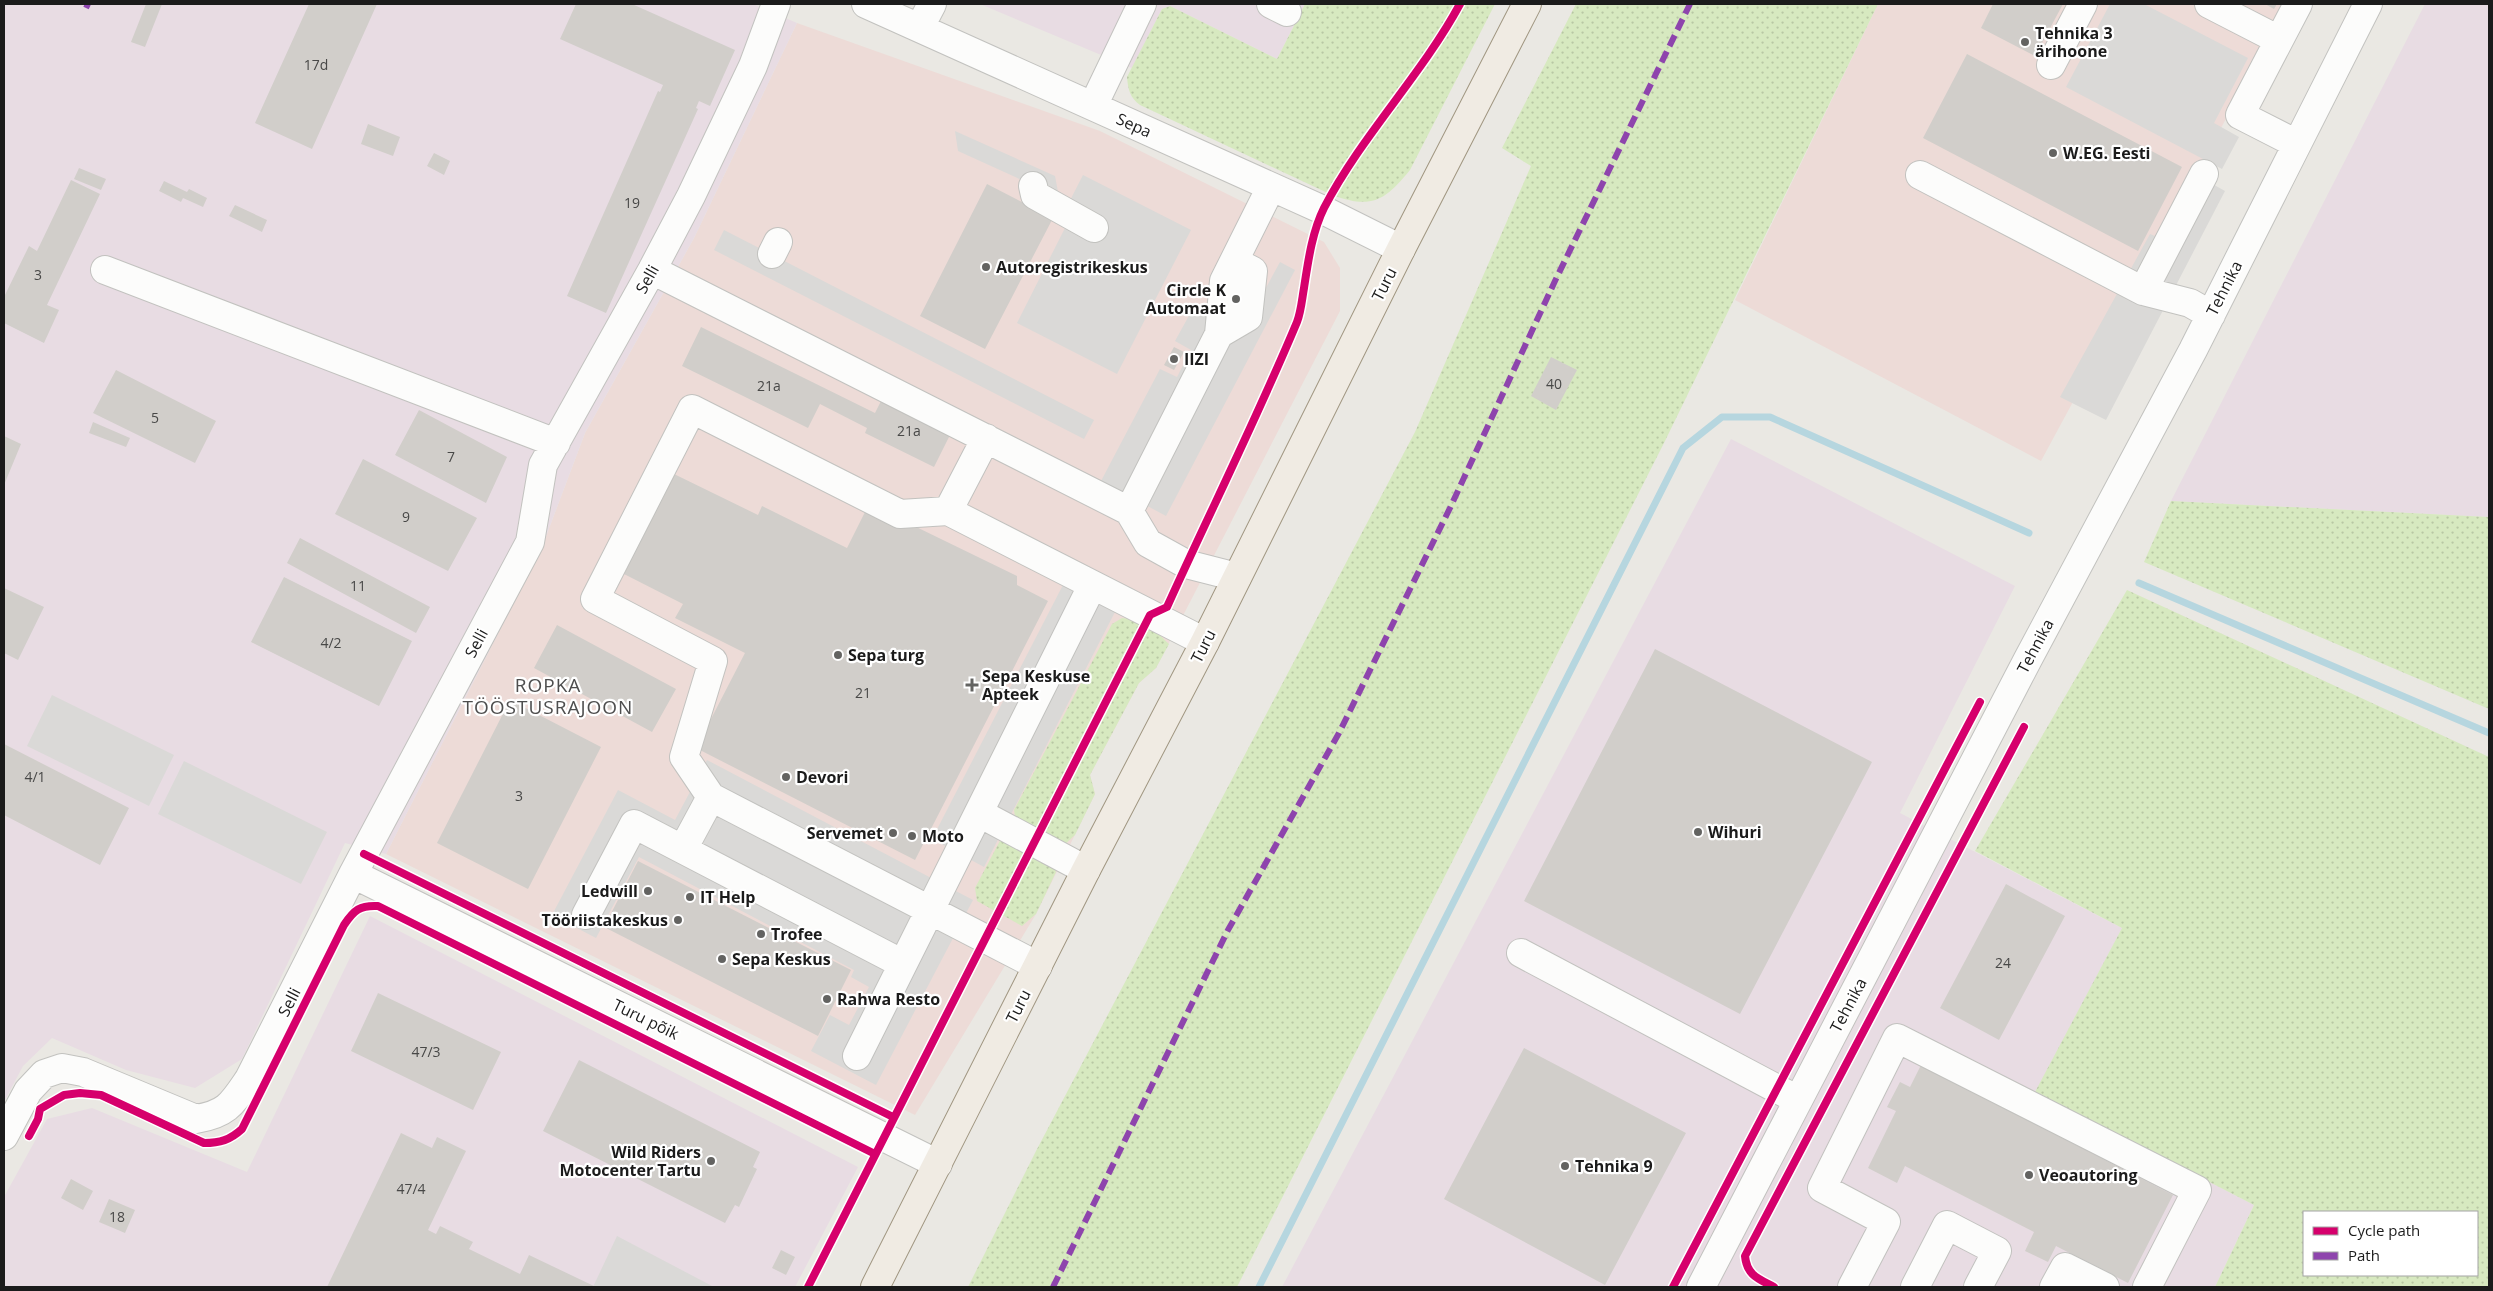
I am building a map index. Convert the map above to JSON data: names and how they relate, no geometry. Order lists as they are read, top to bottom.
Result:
{
  "streets": {
    "main road": ["Turu"],
    "street": [
      "Sepa",
      "Selli",
      "Tehnika",
      "Turu põik"
    ]
  },
  "crossings": [
    ["Sepa", "Turu"],
    ["Selli", "Turu põik"],
    ["Turu", "Turu põik"]
  ],
  "districts": ["ROPKA TÖÖSTUSRAJOON"],
  "places": {
    "other": [
      "Tehnika 3 ärihoone",
      "W.EG. Eesti",
      "Autoregistrikeskus",
      "Circle K Automaat",
      "IIZI",
      "Sepa turg",
      "Devori",
      "Wihuri",
      "Servemet",
      "Moto",
      "Ledwill",
      "IT Help",
      "Tööriistakeskus",
      "Trofee",
      "Sepa Keskus",
      "Rahwa Resto",
      "Wild Riders Motocenter Tartu",
      "Tehnika 9",
      "Veoautoring"
    ],
    "health": ["Sepa Keskuse Apteek"]
  },
  "house_numbers": [
    "17d",
    "19",
    "3",
    "40",
    "21a",
    "5",
    "21a",
    "7",
    "9",
    "11",
    "4/2",
    "21",
    "4/1",
    "3",
    "24",
    "47/3",
    "47/4",
    "18"
  ],
  "legend": ["Cycle path", "Path"]
}
